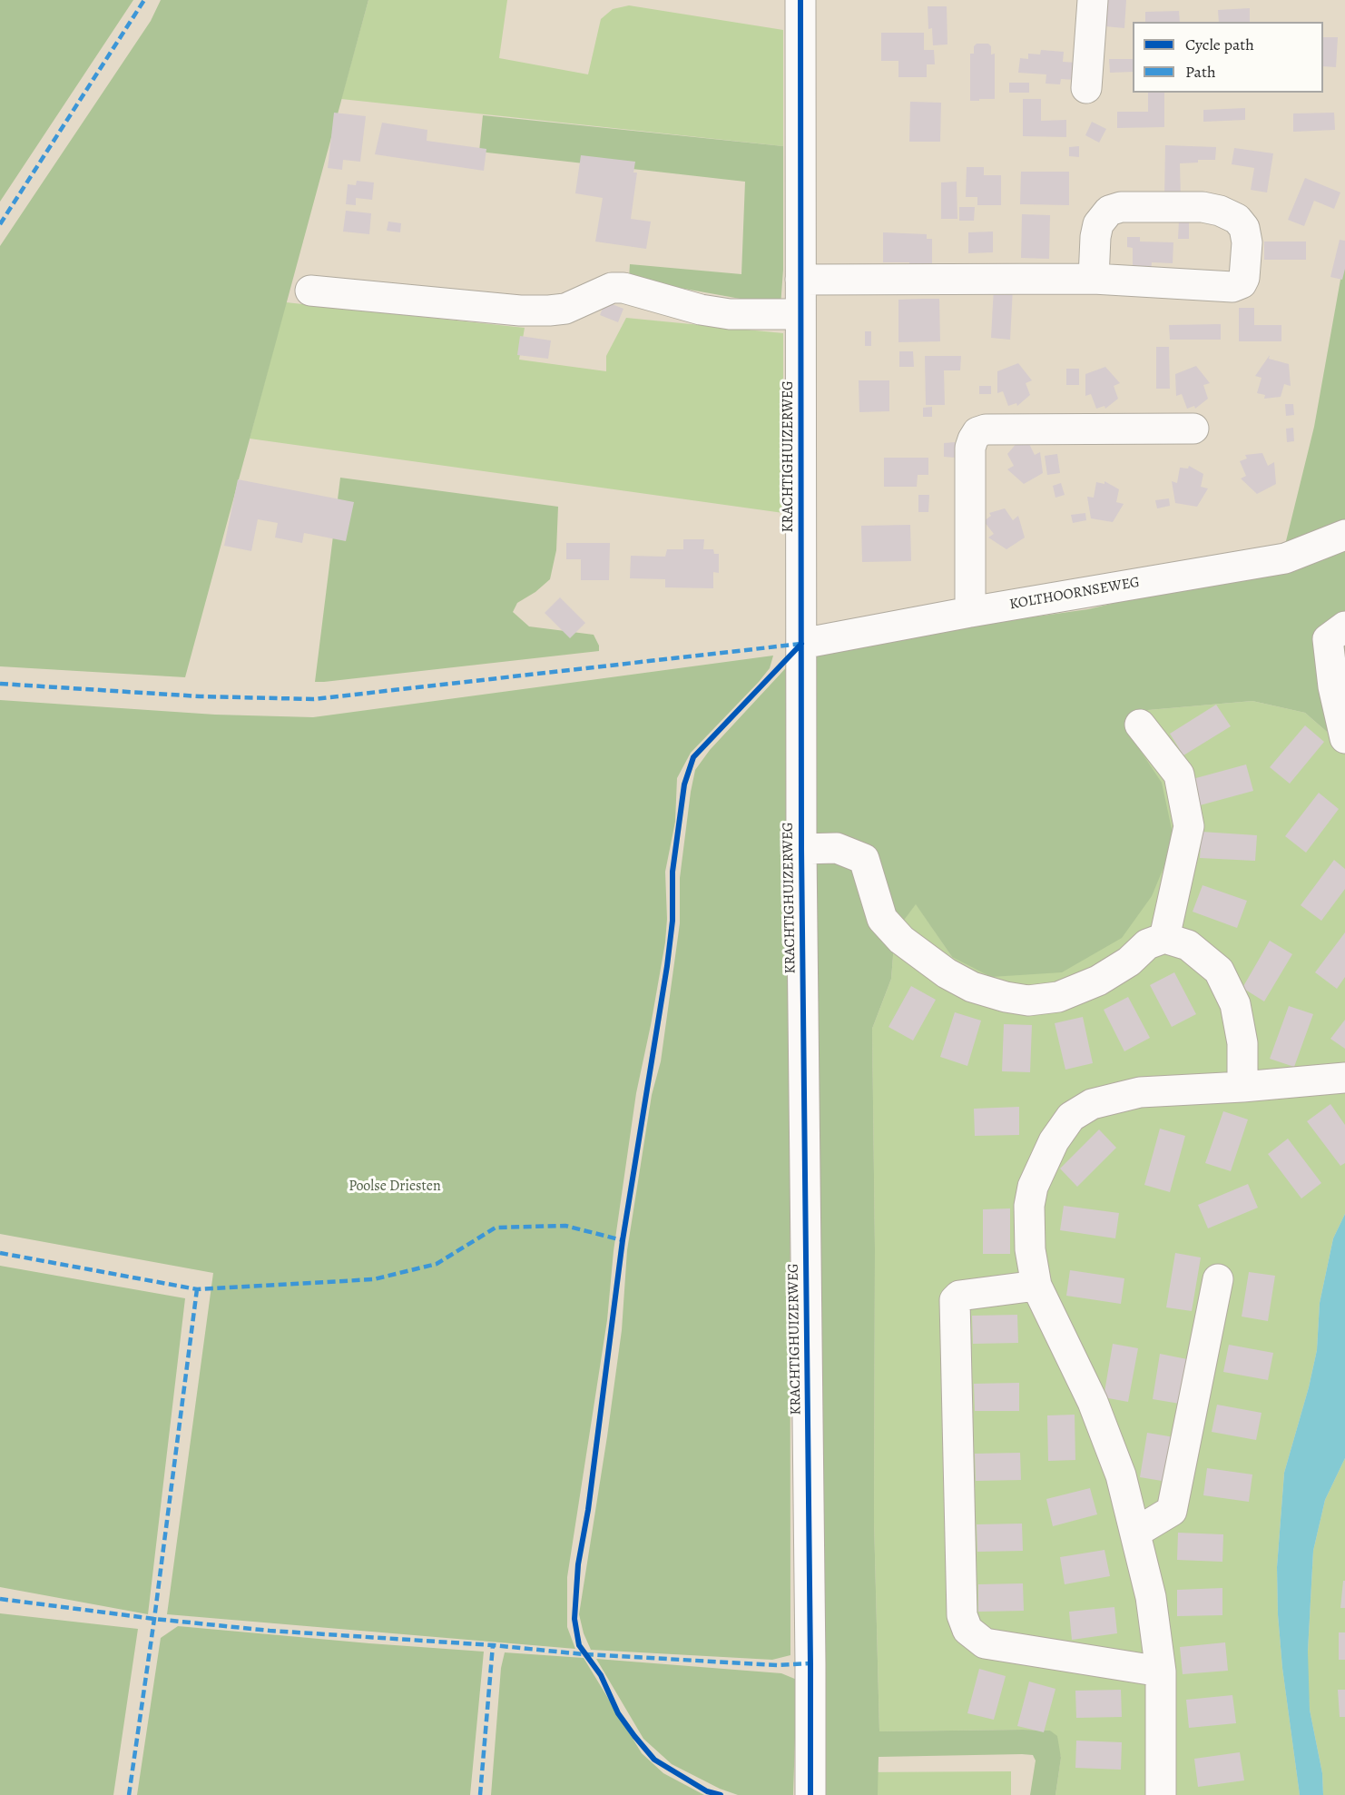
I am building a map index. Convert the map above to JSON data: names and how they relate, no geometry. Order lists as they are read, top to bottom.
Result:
{
  "streets": {
    "street": ["KRACHTIGHUIZERWEG", "KOLTHOORNSEWEG"]
  },
  "crossings": [
    ["KRACHTIGHUIZERWEG", "KOLTHOORNSEWEG"]
  ],
  "parks": ["Poolse Driesten"],
  "legend": ["Cycle path", "Path"]
}
